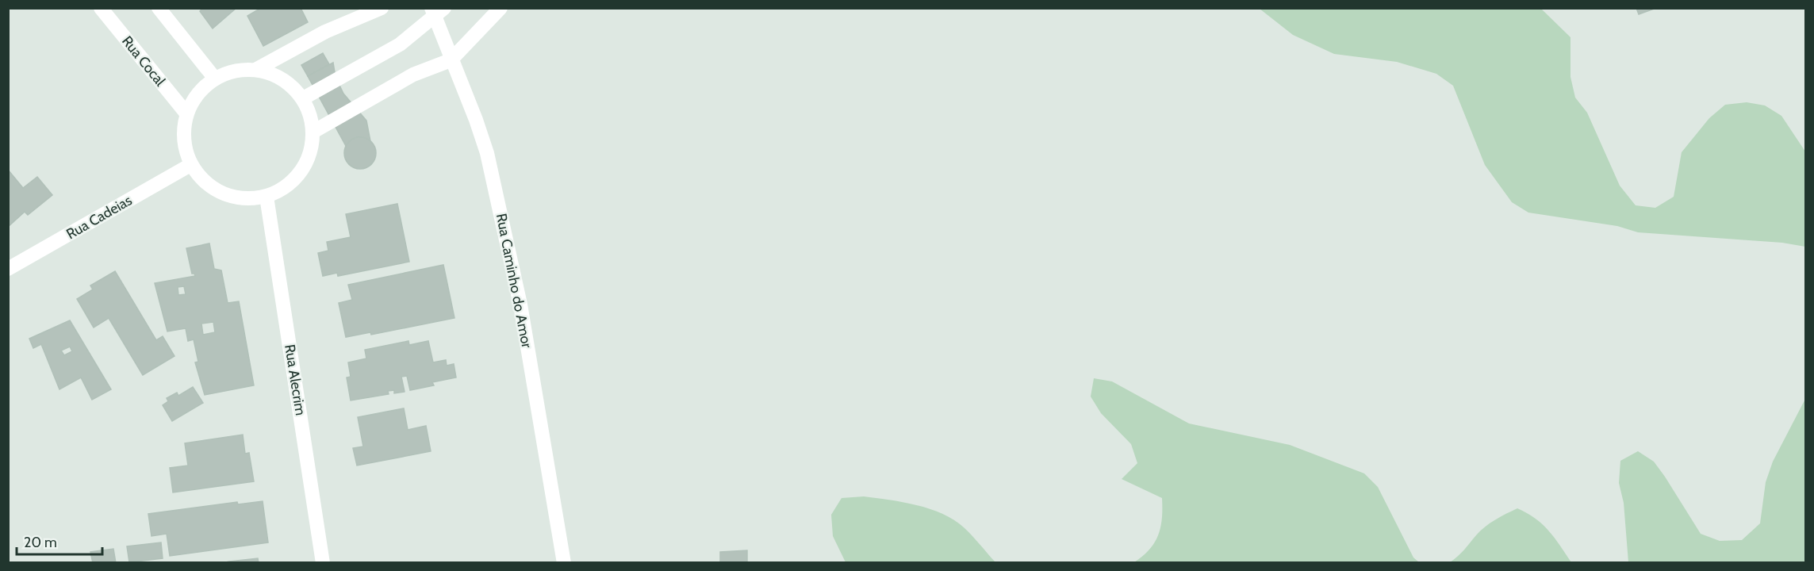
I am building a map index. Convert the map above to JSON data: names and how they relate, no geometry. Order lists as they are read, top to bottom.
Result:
{
  "streets": {
    "street": [
      "Rua Cocal",
      "Rua Cadeias",
      "Rua Caminho do Amor",
      "Rua Alecrim"
    ]
  },
  "crossings": [
    ["Rua Cocal", "Rua Cadeias"],
    ["Rua Cocal", "Rua Alecrim"],
    ["Rua Cadeias", "Rua Alecrim"]
  ],
  "scale_bar": "20 m"
}
